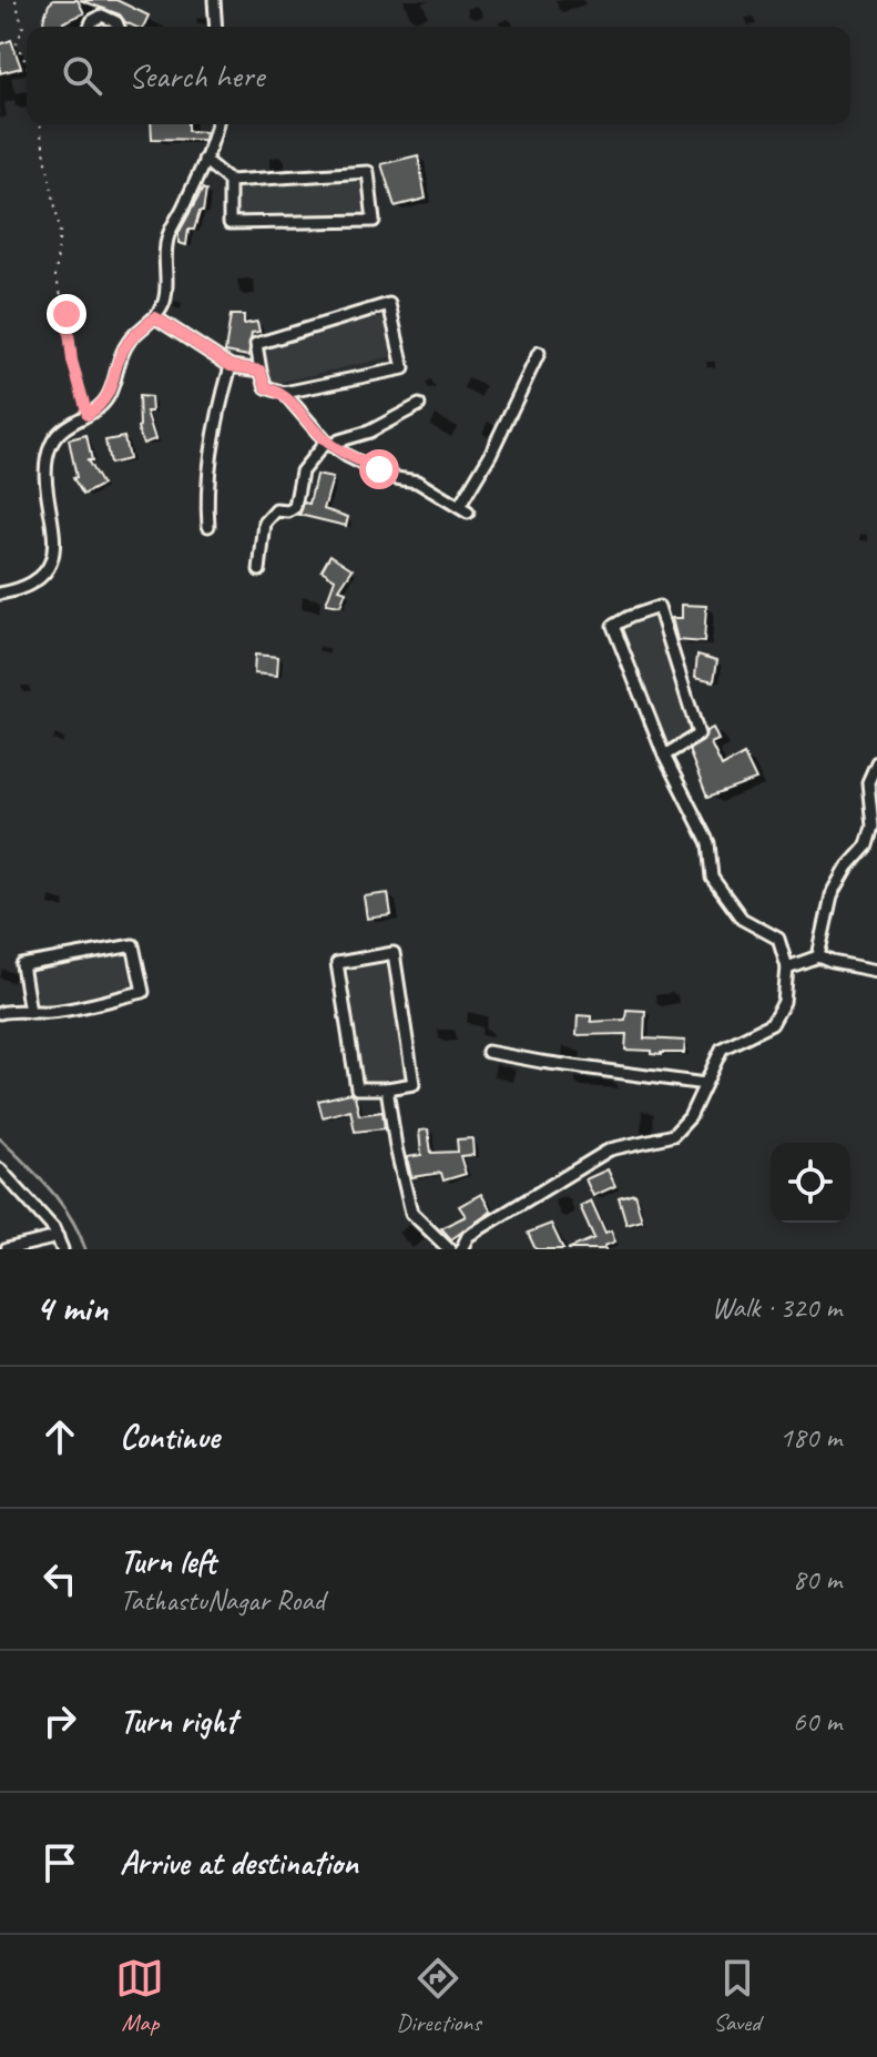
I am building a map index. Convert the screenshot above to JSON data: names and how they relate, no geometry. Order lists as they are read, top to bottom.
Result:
{
  "page": {
    "search": "Search here",
    "heading": ["4 min", "Walk · 320 m"],
    "list": [
      ["Continue", "180 m"],
      ["Turn left", "TathastuNagar Road", "80 m"],
      ["Turn right", "60 m"],
      "Arrive at destination"
    ],
    "nav": ["Map", "Directions", "Saved"]
  }
}
